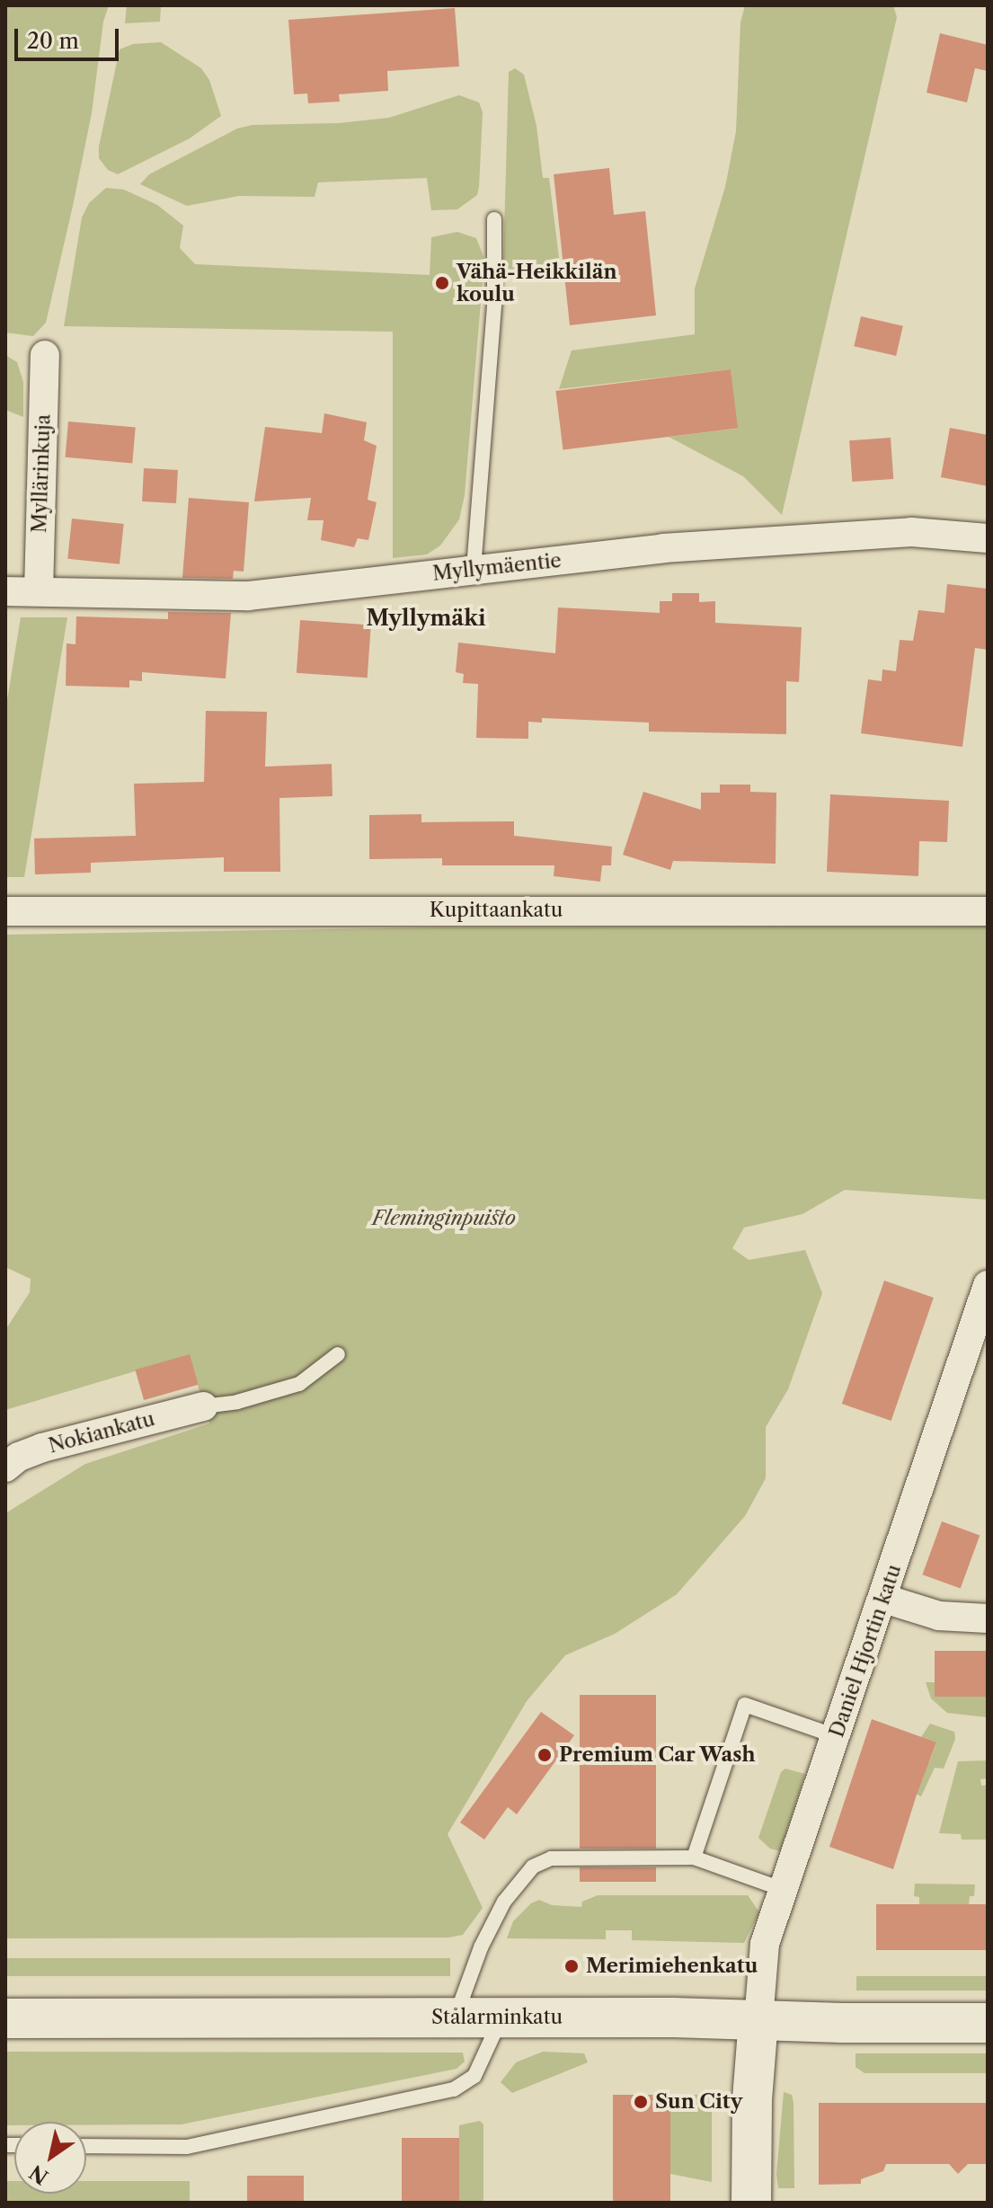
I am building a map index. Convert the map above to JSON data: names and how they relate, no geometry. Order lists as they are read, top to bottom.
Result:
{
  "streets": {
    "main road": ["Stålarminkatu"],
    "street": [
      "Myllärinkuja",
      "Myllymäentie",
      "Kupittaankatu",
      "Nokiankatu",
      "Daniel Hjortin katu"
    ]
  },
  "crossings": [
    ["Myllärinkuja", "Myllymäentie"],
    ["Daniel Hjortin katu", "Stålarminkatu"]
  ],
  "districts": ["Myllymäki"],
  "parks": ["Fleminginpuisto"],
  "places": [
    "Vähä-Heikkilän koulu",
    "Premium Car Wash",
    "Merimiehenkatu",
    "Sun City"
  ],
  "scale_bar": "20 m",
  "north": "bottom left"
}
